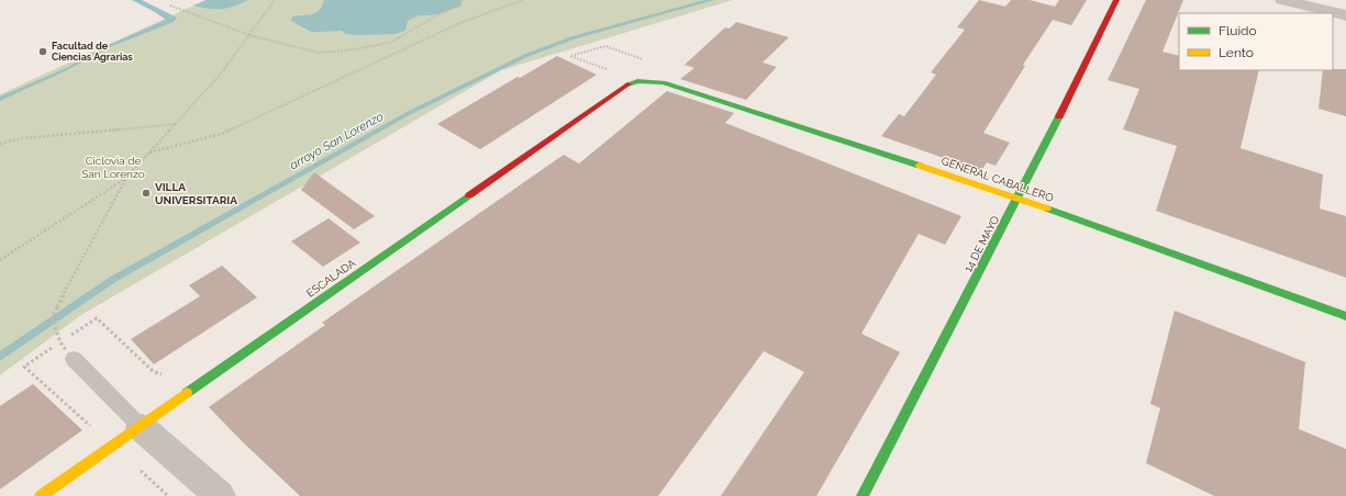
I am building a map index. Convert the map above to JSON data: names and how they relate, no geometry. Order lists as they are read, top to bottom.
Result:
{
  "streets": {
    "street": ["GENERAL CABALLERO", "14 DE MAYO", "ESCALADA"]
  },
  "crossings": [
    ["GENERAL CABALLERO", "14 DE MAYO"],
    ["GENERAL CABALLERO", "ESCALADA"]
  ],
  "water": ["arroyo San Lorenzo"],
  "parks": ["Ciclovia de San Lorenzo"],
  "places": ["Facultad de Ciencias Agrarias", "VILLA UNIVERSITARIA"],
  "legend": ["Fluido", "Lento"]
}
